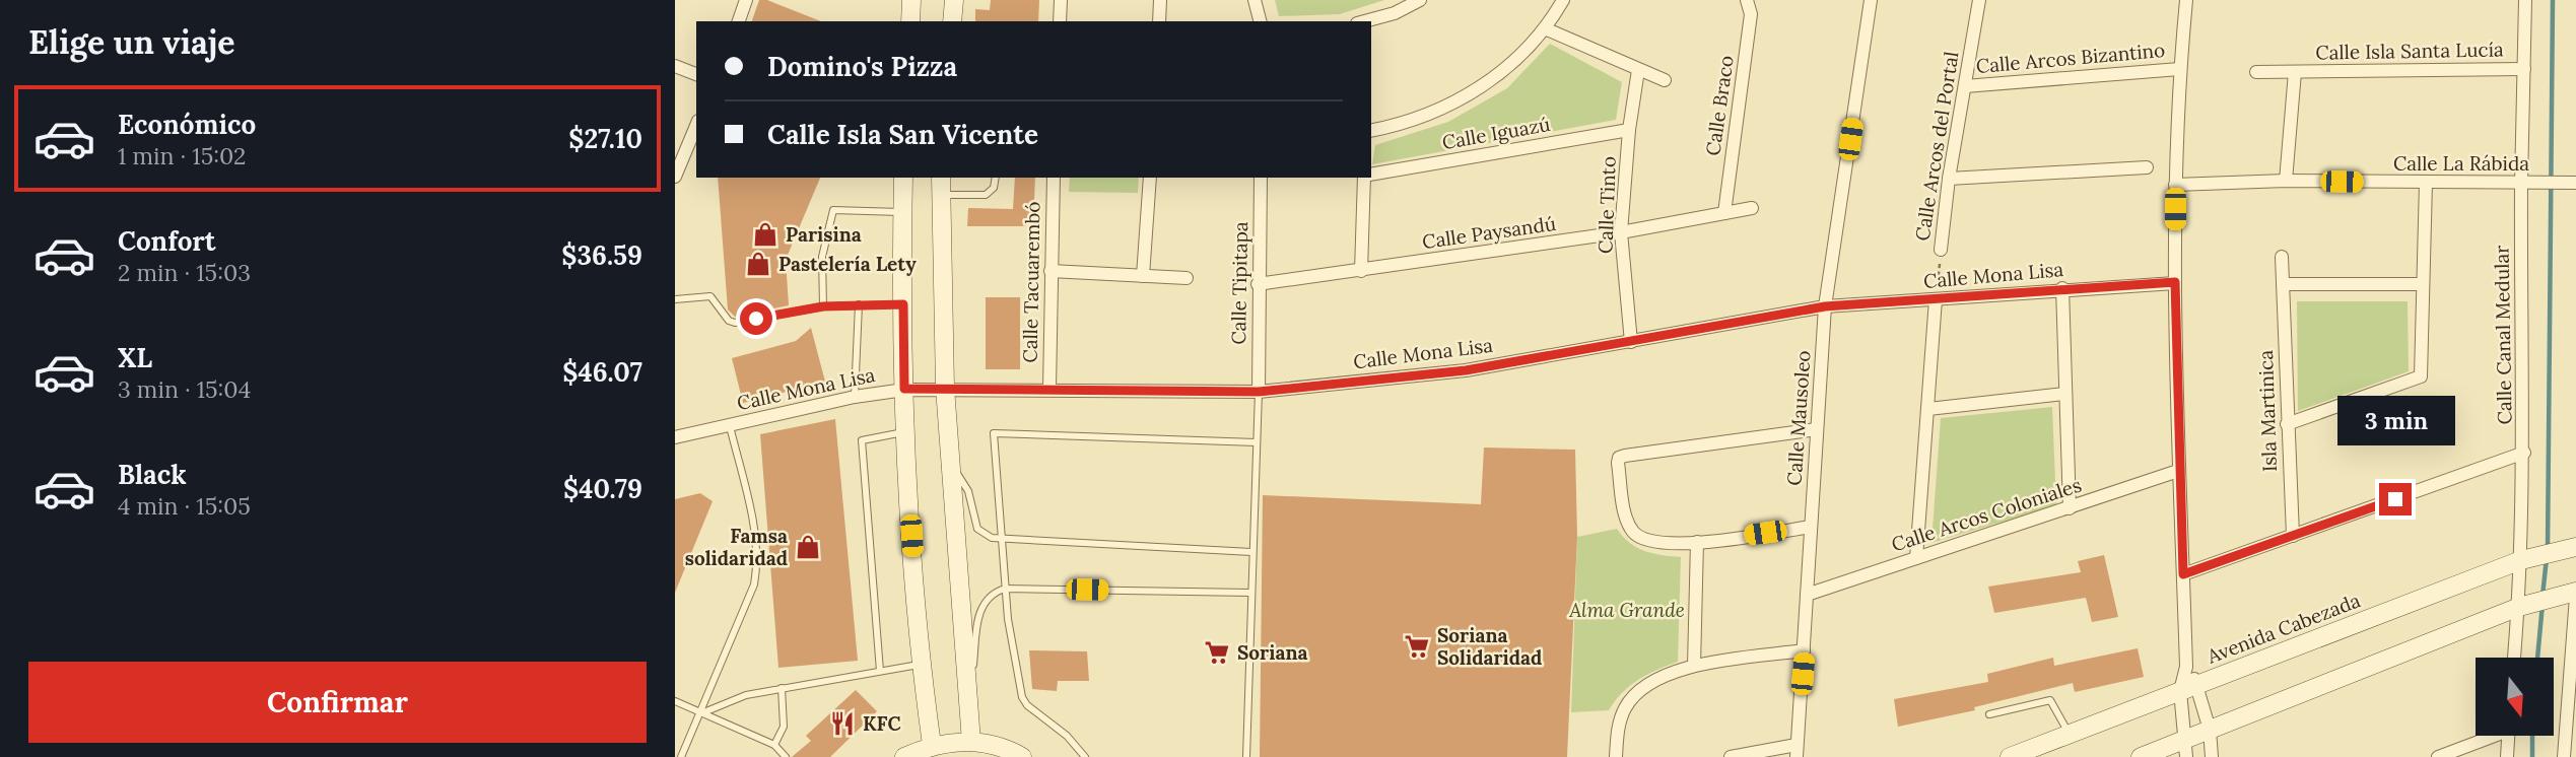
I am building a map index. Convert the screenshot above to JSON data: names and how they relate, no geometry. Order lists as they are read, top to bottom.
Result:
{
  "streets": {
    "main road": ["Avenida Cabezada"],
    "street": [
      "Calle Isla Santa Lucía",
      "Calle Arcos Bizantino",
      "Calle Braco",
      "Calle Iguazú",
      "Calle Arcos del Portal",
      "Calle La Rábida",
      "Calle Tinto",
      "Calle Paysandú",
      "Calle Mona Lisa",
      "Calle Tacuarembó",
      "Calle Tipitapa",
      "Calle Canal Medular",
      "Isla Martinica",
      "Calle Mausoleo",
      "Calle Arcos Coloniales"
    ]
  },
  "crossings": [
    ["Calle Isla Santa Lucía", "Calle Canal Medular"],
    ["Calle Arcos Bizantino", "Calle Arcos del Portal"],
    ["Calle Braco", "Calle Paysandú"],
    ["Calle Iguazú", "Calle Tinto"],
    ["Calle Arcos del Portal", "Calle Mona Lisa"],
    ["Calle La Rábida", "Calle Canal Medular"],
    ["Calle Tinto", "Calle Paysandú"],
    ["Calle Tinto", "Calle Mona Lisa"],
    ["Calle Paysandú", "Calle Tipitapa"],
    ["Calle Mona Lisa", "Calle Tacuarembó"],
    ["Calle Mona Lisa", "Calle Tipitapa"],
    ["Calle Mona Lisa", "Calle Mausoleo"],
    ["Calle Canal Medular", "Avenida Cabezada"],
    ["Calle Mausoleo", "Calle Arcos Coloniales"]
  ],
  "parks": ["Alma Grande"],
  "places": {
    "shop": ["Parisina", "Pastelería Lety", "Famsa solidaridad"],
    "supermarket": ["Soriana Solidaridad", "Soriana"],
    "restaurant": ["KFC"]
  },
  "north": "bottom",
  "page": {
    "heading": "Elige un viaje",
    "banner": ["Domino's Pizza", "Calle Isla San Vicente"],
    "list": [
      {
        "name": "Económico",
        "note": "1 min · 15:02",
        "value": "$27.10"
      },
      {
        "name": "Confort",
        "note": "2 min · 15:03",
        "value": "$36.59"
      },
      {
        "name": "XL",
        "note": "3 min · 15:04",
        "value": "$46.07"
      },
      {
        "name": "Black",
        "note": "4 min · 15:05",
        "value": "$40.79"
      }
    ],
    "bubble": "3 min",
    "buttons": "Confirmar"
  }
}
